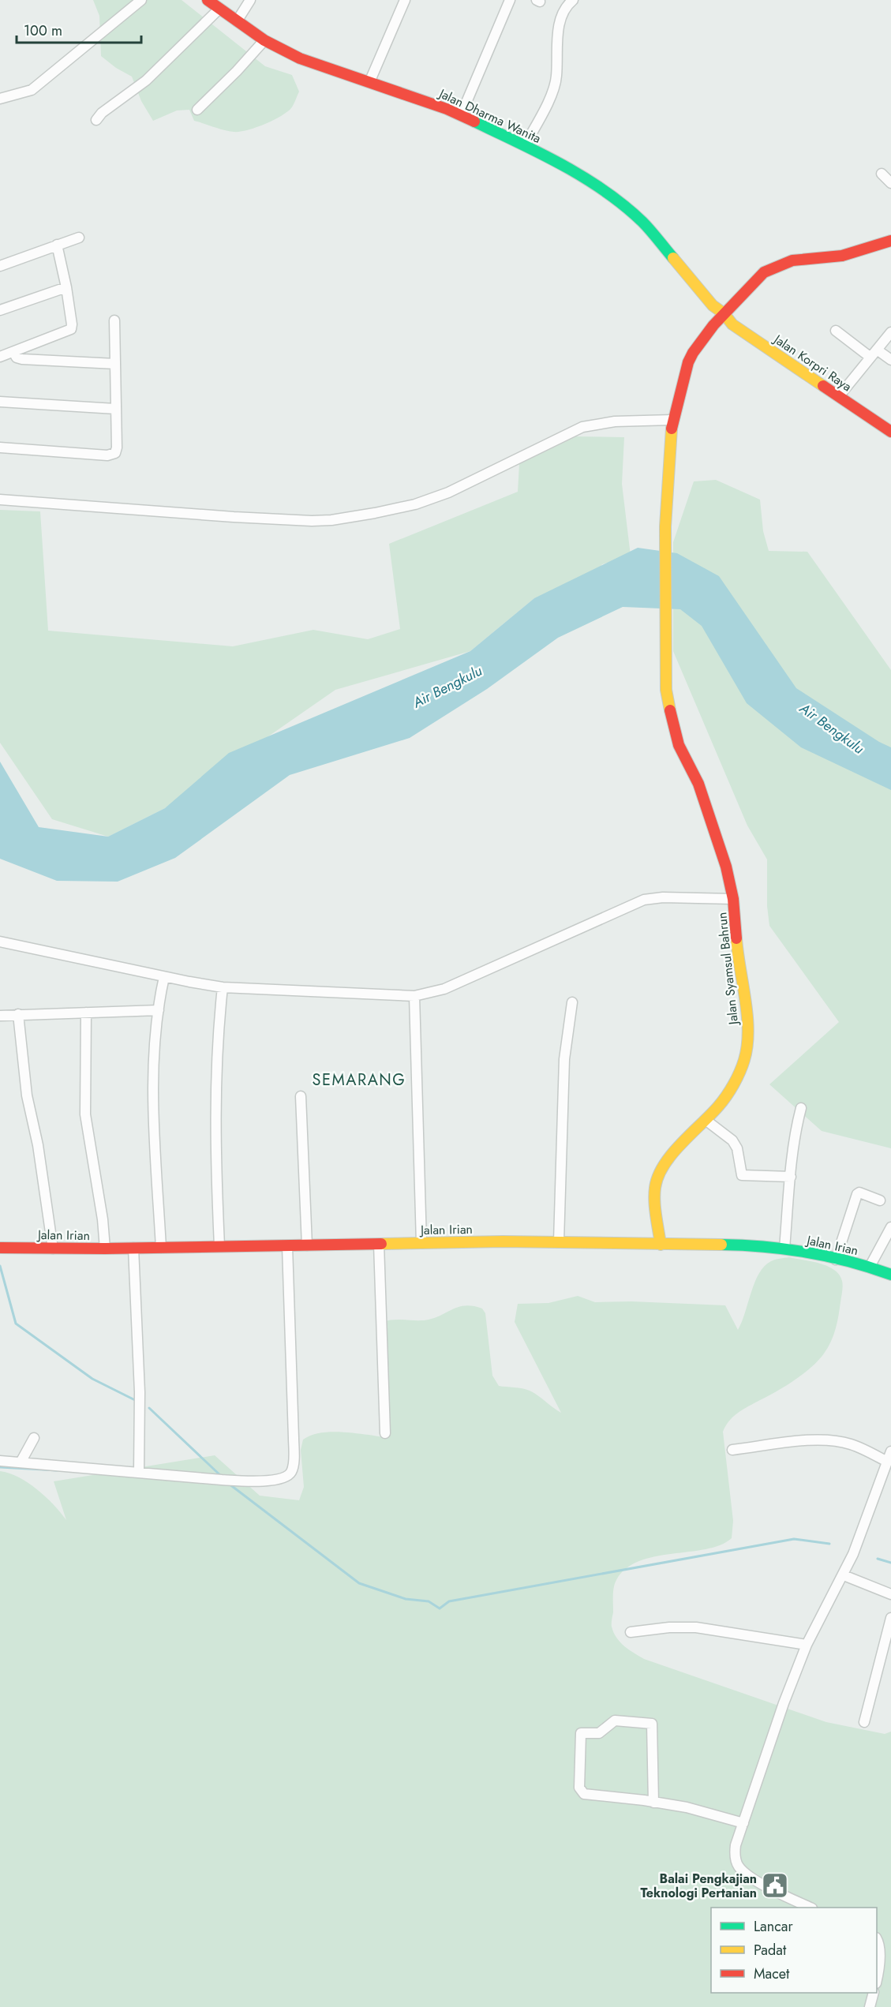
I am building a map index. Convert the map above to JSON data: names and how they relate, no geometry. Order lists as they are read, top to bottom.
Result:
{
  "streets": {
    "street": [
      "Jalan Dharma Wanita",
      "Jalan Korpri Raya",
      "Jalan Syamsul Bahrun",
      "Jalan Irian"
    ]
  },
  "crossings": [
    ["Jalan Dharma Wanita", "Jalan Korpri Raya"],
    ["Jalan Syamsul Bahrun", "Jalan Irian"]
  ],
  "districts": ["SEMARANG"],
  "water": ["Air Bengkulu"],
  "places": {
    "public building": ["Balai Pengkajian Teknologi Pertanian"]
  },
  "legend": ["Lancar", "Padat", "Macet"],
  "scale_bar": "100 m"
}
